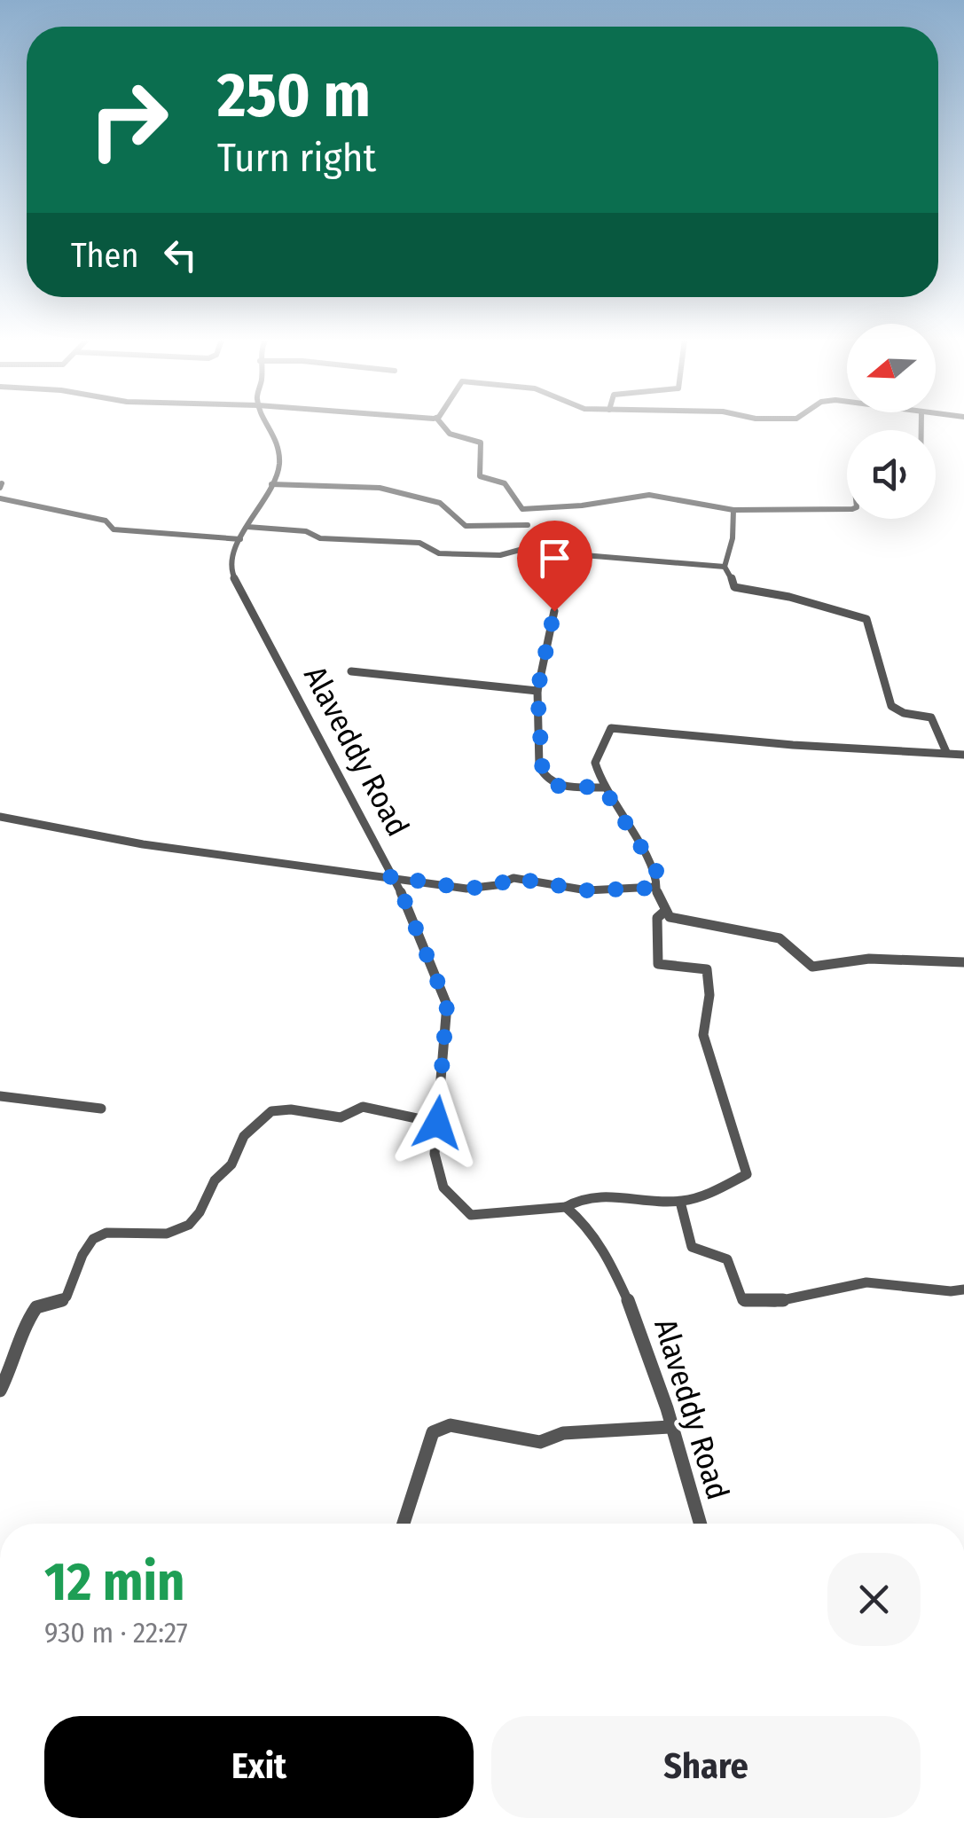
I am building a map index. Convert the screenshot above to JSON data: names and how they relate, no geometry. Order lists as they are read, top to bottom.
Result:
{
  "streets": {
    "street": ["Alaveddy Road"]
  },
  "north": "left",
  "page": {
    "turn": ["250 m", "Turn right"],
    "then": "Then",
    "heading": ["12 min", "930 m · 22:27"],
    "buttons": ["Exit", "Share"]
  }
}
